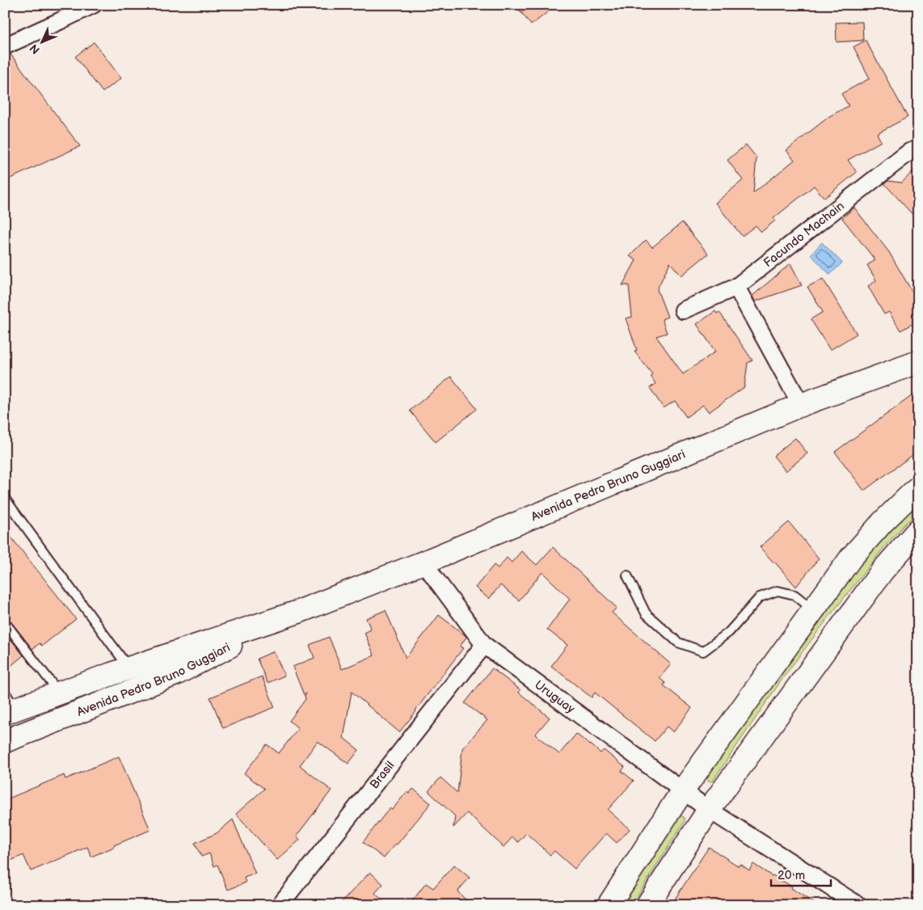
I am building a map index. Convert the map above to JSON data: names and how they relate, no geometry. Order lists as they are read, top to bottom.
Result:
{
  "streets": {
    "main road": ["Avenida Pedro Bruno Guggiari"],
    "street": ["Facundo Machain", "Uruguay", "Brasil"]
  },
  "crossings": [
    ["Avenida Pedro Bruno Guggiari", "Uruguay"],
    ["Uruguay", "Brasil"]
  ],
  "scale_bar": "20 m",
  "north": "bottom left"
}
